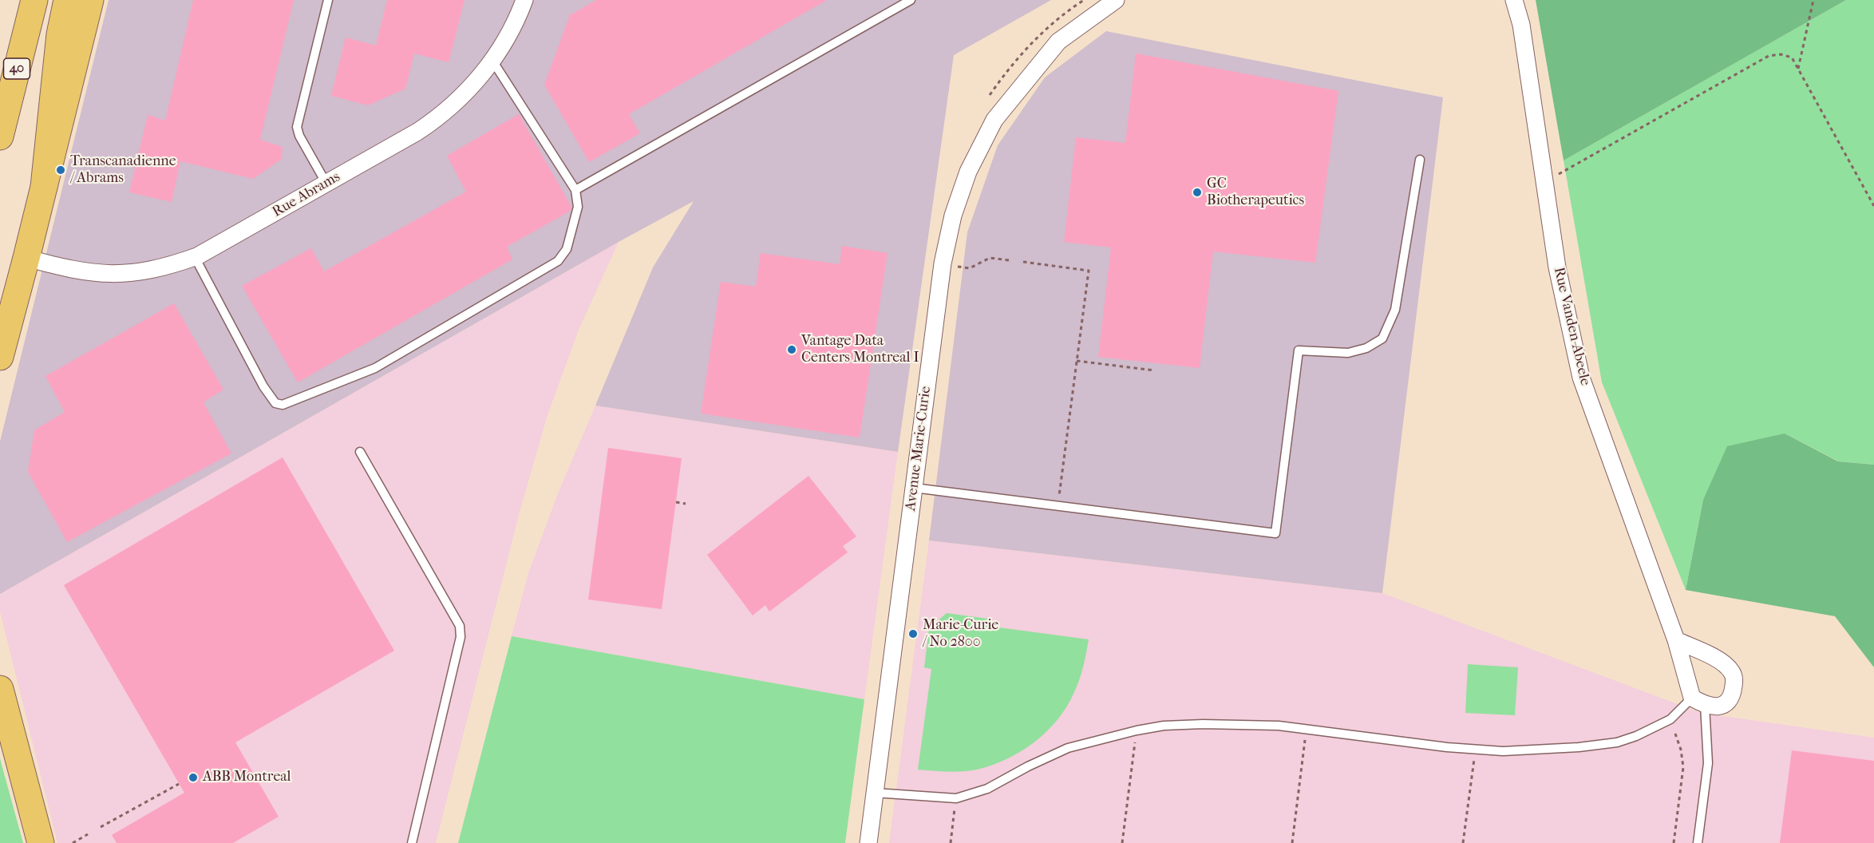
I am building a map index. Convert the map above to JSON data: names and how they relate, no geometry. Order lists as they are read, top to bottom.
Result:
{
  "streets": {
    "main road": ["40"],
    "street": ["Rue Abrams", "Rue Vanden-Abeele", "Avenue Marie-Curie"]
  },
  "places": [
    "Transcanadienne / Abrams",
    "GC Biotherapeutics",
    "Vantage Data Centers Montreal I",
    "Marie-Curie / No 2800",
    "ABB Montreal"
  ]
}
